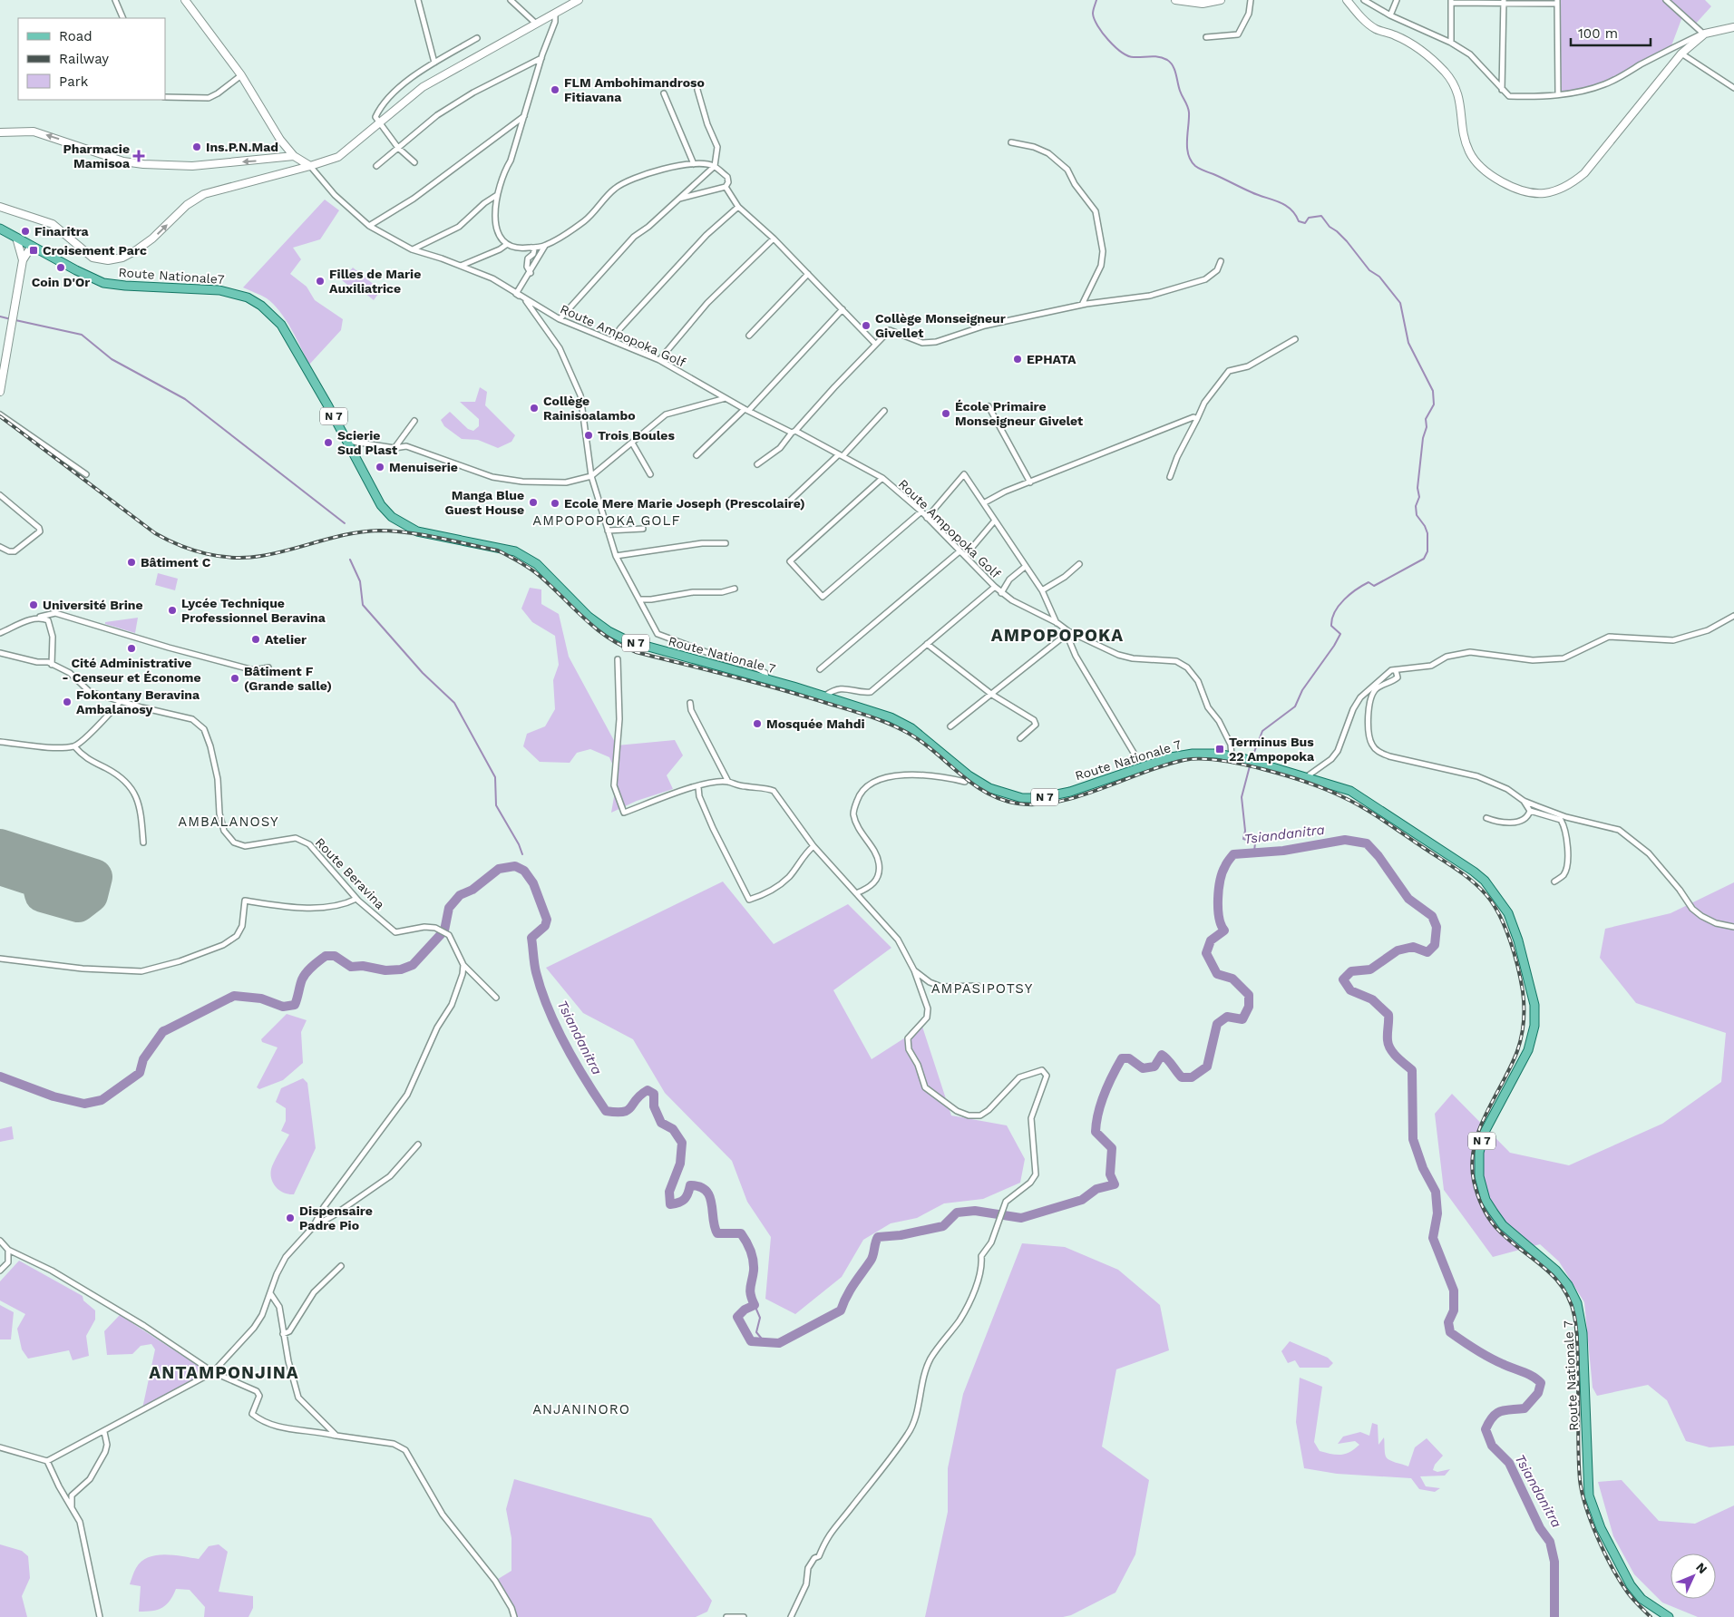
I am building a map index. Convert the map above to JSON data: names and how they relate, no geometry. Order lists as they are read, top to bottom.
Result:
{
  "streets": {
    "main road": ["Route Nationale7", "N 7", "Route Nationale 7"],
    "street": ["Route Ampopoka Golf", "Route Beravina"]
  },
  "crossings": [
    ["Route Nationale7", "N 7"],
    ["Route Nationale7", "Route Nationale 7"],
    ["Route Ampopoka Golf", "Route Nationale 7"]
  ],
  "districts": [
    "AMPOPOPOKA GOLF",
    "AMPOPOPOKA",
    "AMBALANOSY",
    "AMPASIPOTSY",
    "ANTAMPONJINA",
    "ANJANINORO"
  ],
  "water": ["Tsiandanitra"],
  "places": {
    "other": [
      "FLM Ambohimandroso Fitiavana",
      "Ins.P.N.Mad",
      "Finaritra",
      "Coin D'Or",
      "Filles de Marie Auxiliatrice",
      "Collège Monseigneur Givellet",
      "EPHATA",
      "Collège Rainisoalambo",
      "École Primaire Monseigneur Givelet",
      "Trois Boules",
      "Scierie Sud Plast",
      "Menuiserie",
      "Manga Blue Guest House",
      "Ecole Mere Marie Joseph (Prescolaire)",
      "Bâtiment C",
      "Université Brine",
      "Lycée Technique Professionnel Beravina",
      "Atelier",
      "Cité Administrative - Censeur et Économe",
      "Bâtiment F (Grande salle)",
      "Fokontany Beravina Ambalanosy",
      "Mosquée Mahdi",
      "Dispensaire Padre Pio"
    ],
    "health": ["Pharmacie Mamisoa"],
    "transit": ["Croisement Parc", "Terminus Bus 22 Ampopoka"]
  },
  "legend": ["Road", "Railway", "Park"],
  "scale_bar": "100 m",
  "north": "top right"
}
